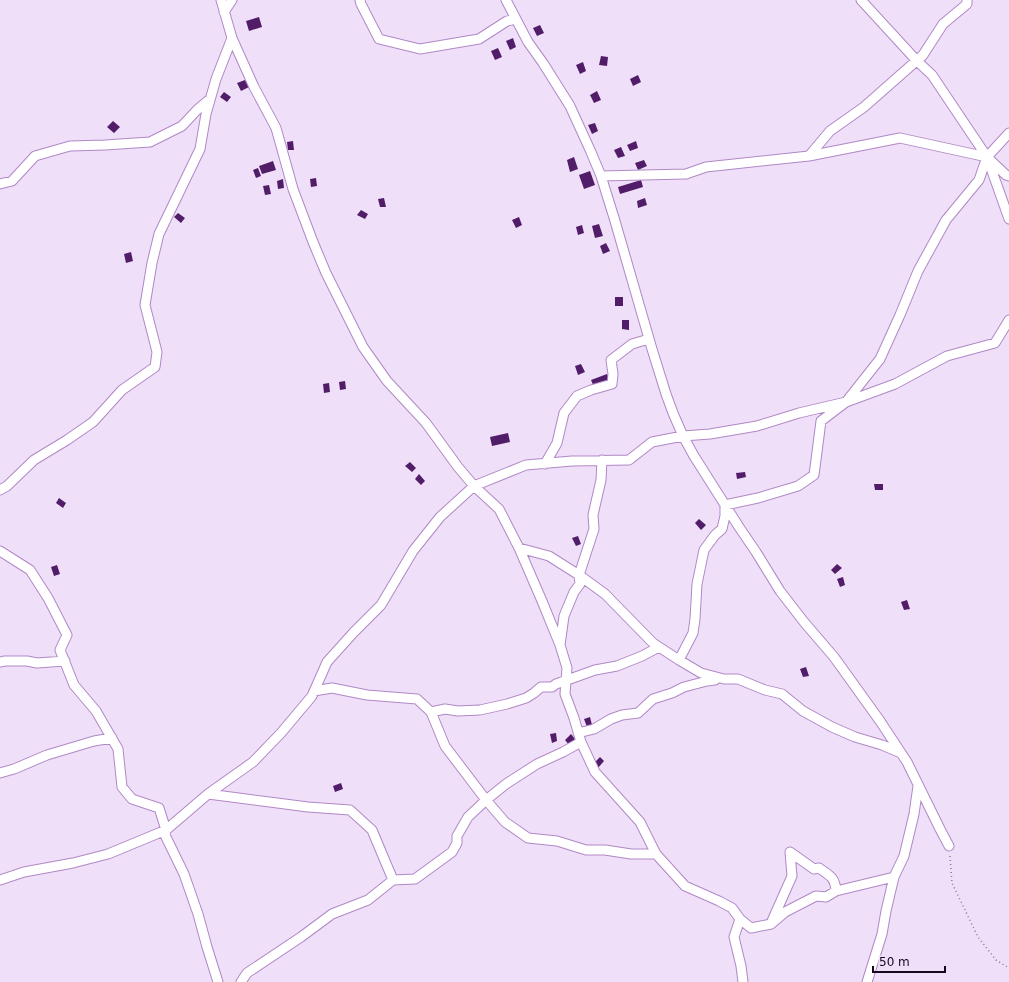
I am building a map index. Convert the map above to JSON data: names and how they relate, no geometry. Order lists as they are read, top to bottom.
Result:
{
  "scale_bar": "50 m"
}
